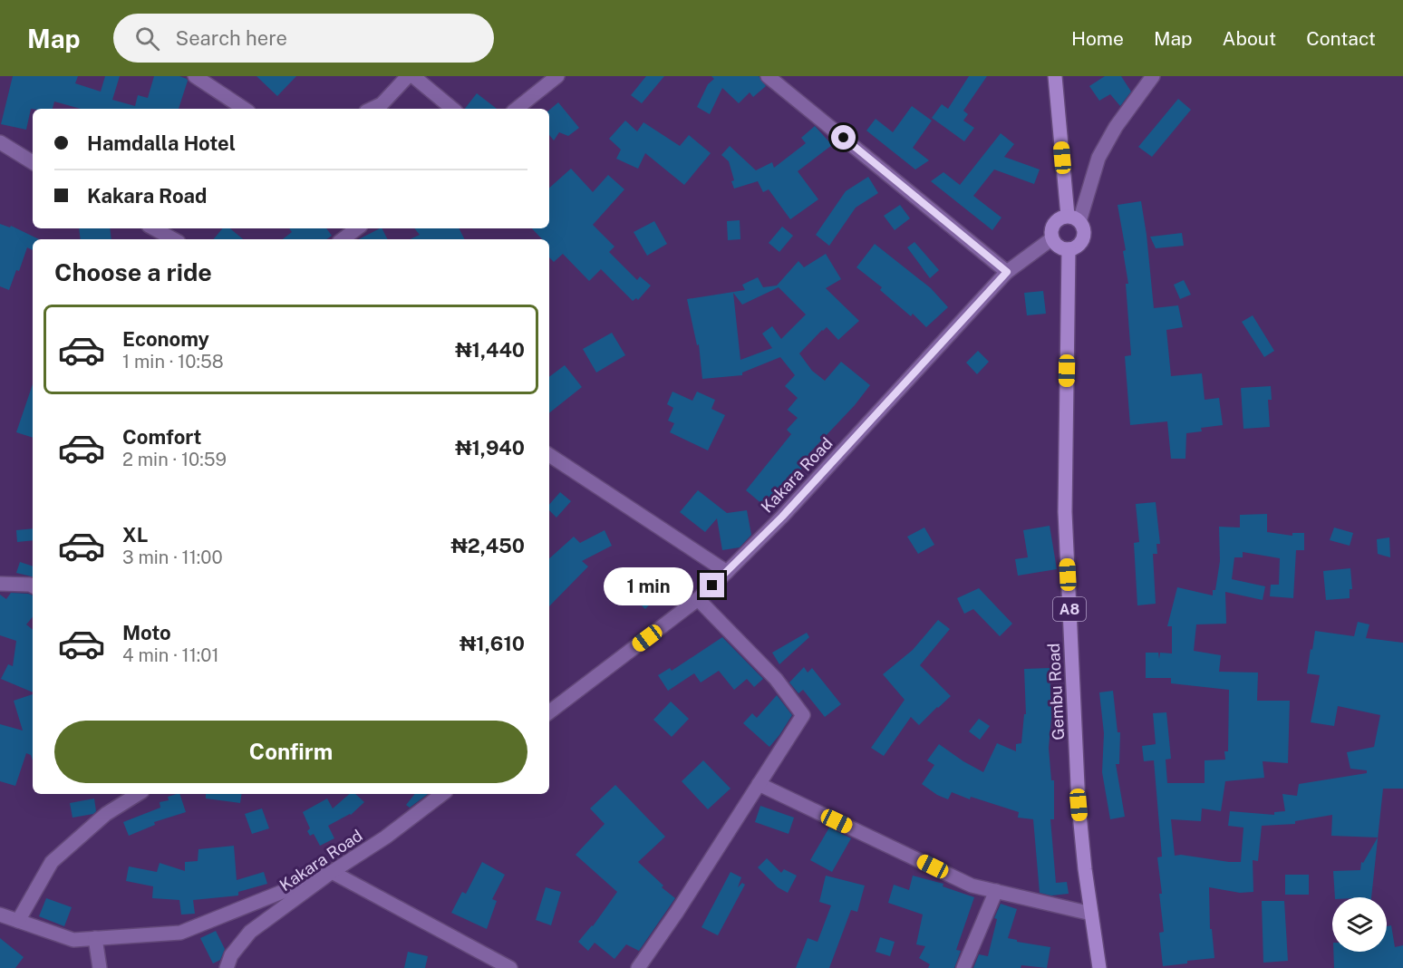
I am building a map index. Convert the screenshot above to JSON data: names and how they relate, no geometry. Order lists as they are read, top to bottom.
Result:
{
  "streets": {
    "main road": ["A8", "Gembu Road"],
    "street": ["Kakara Road"]
  },
  "crossings": [
    ["Kakara Road", "Gembu Road"]
  ],
  "page": {
    "header": "Map",
    "search": "Search here",
    "nav": [
      "Home",
      "Map",
      "About",
      "Contact"
    ],
    "banner": ["Hamdalla Hotel", "Kakara Road"],
    "heading": "Choose a ride",
    "list": [
      {
        "name": "Economy",
        "note": "1 min · 10:58",
        "value": "₦1,440"
      },
      {
        "name": "Comfort",
        "note": "2 min · 10:59",
        "value": "₦1,940"
      },
      {
        "name": "XL",
        "note": "3 min · 11:00",
        "value": "₦2,450"
      },
      {
        "name": "Moto",
        "note": "4 min · 11:01",
        "value": "₦1,610"
      }
    ],
    "bubble": "1 min",
    "buttons": "Confirm"
  }
}
